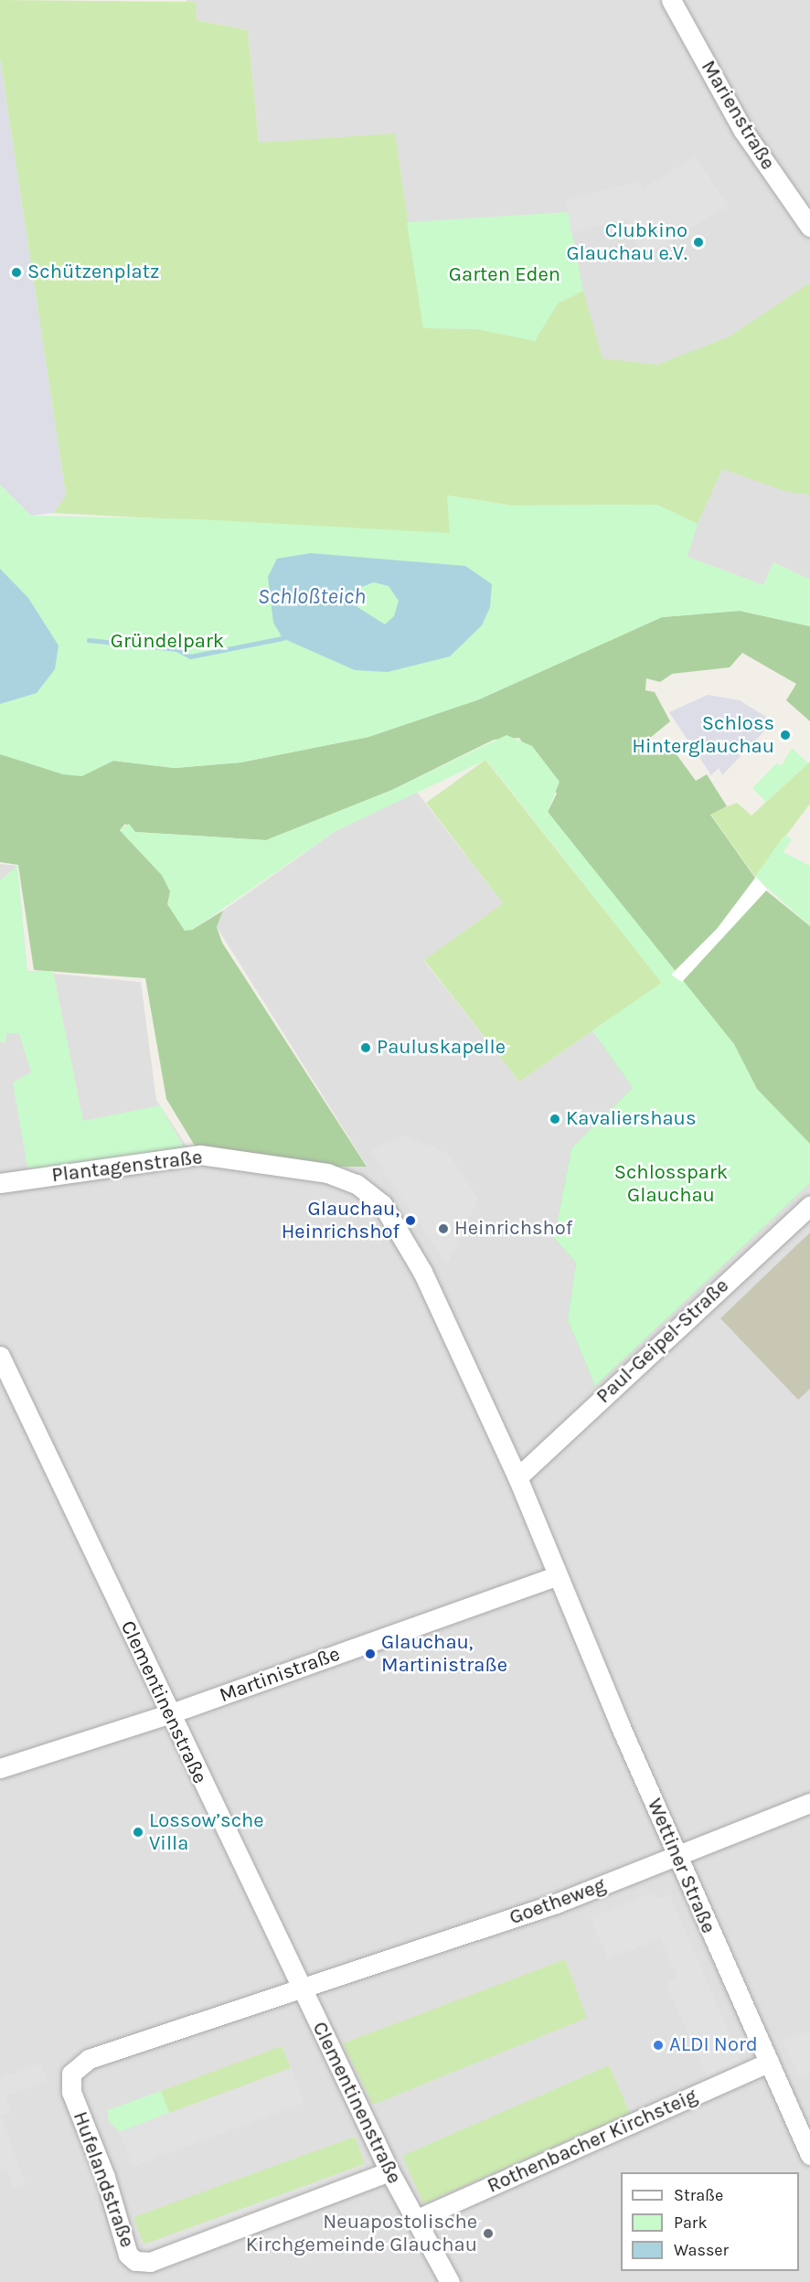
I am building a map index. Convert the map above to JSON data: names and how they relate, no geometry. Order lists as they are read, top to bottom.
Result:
{
  "streets": {
    "street": [
      "Marienstraße",
      "Plantagenstraße",
      "Paul-Geipel-Straße",
      "Martinistraße",
      "Clementinenstraße",
      "Wettiner Straße",
      "Goetheweg",
      "Rothenbacher Kirchsteig",
      "Hufelandstraße"
    ]
  },
  "crossings": [
    ["Plantagenstraße", "Paul-Geipel-Straße"],
    ["Martinistraße", "Clementinenstraße"],
    ["Martinistraße", "Wettiner Straße"],
    ["Clementinenstraße", "Goetheweg"],
    ["Clementinenstraße", "Rothenbacher Kirchsteig"],
    ["Clementinenstraße", "Hufelandstraße"],
    ["Wettiner Straße", "Goetheweg"],
    ["Wettiner Straße", "Rothenbacher Kirchsteig"],
    ["Goetheweg", "Hufelandstraße"]
  ],
  "water": ["Schloßteich"],
  "parks": ["Garten Eden", "Gründelpark", "Schlosspark Glauchau"],
  "places": [
    "Clubkino Glauchau e.V.",
    "Schützenplatz",
    "Schloss Hinterglauchau",
    "Pauluskapelle",
    "Kavaliershaus",
    "Glauchau, Heinrichshof",
    "Heinrichshof",
    "Glauchau, Martinistraße",
    "Lossow’sche Villa",
    "ALDI Nord",
    "Neuapostolische Kirchgemeinde Glauchau"
  ],
  "legend": ["Straße", "Park", "Wasser"]
}
